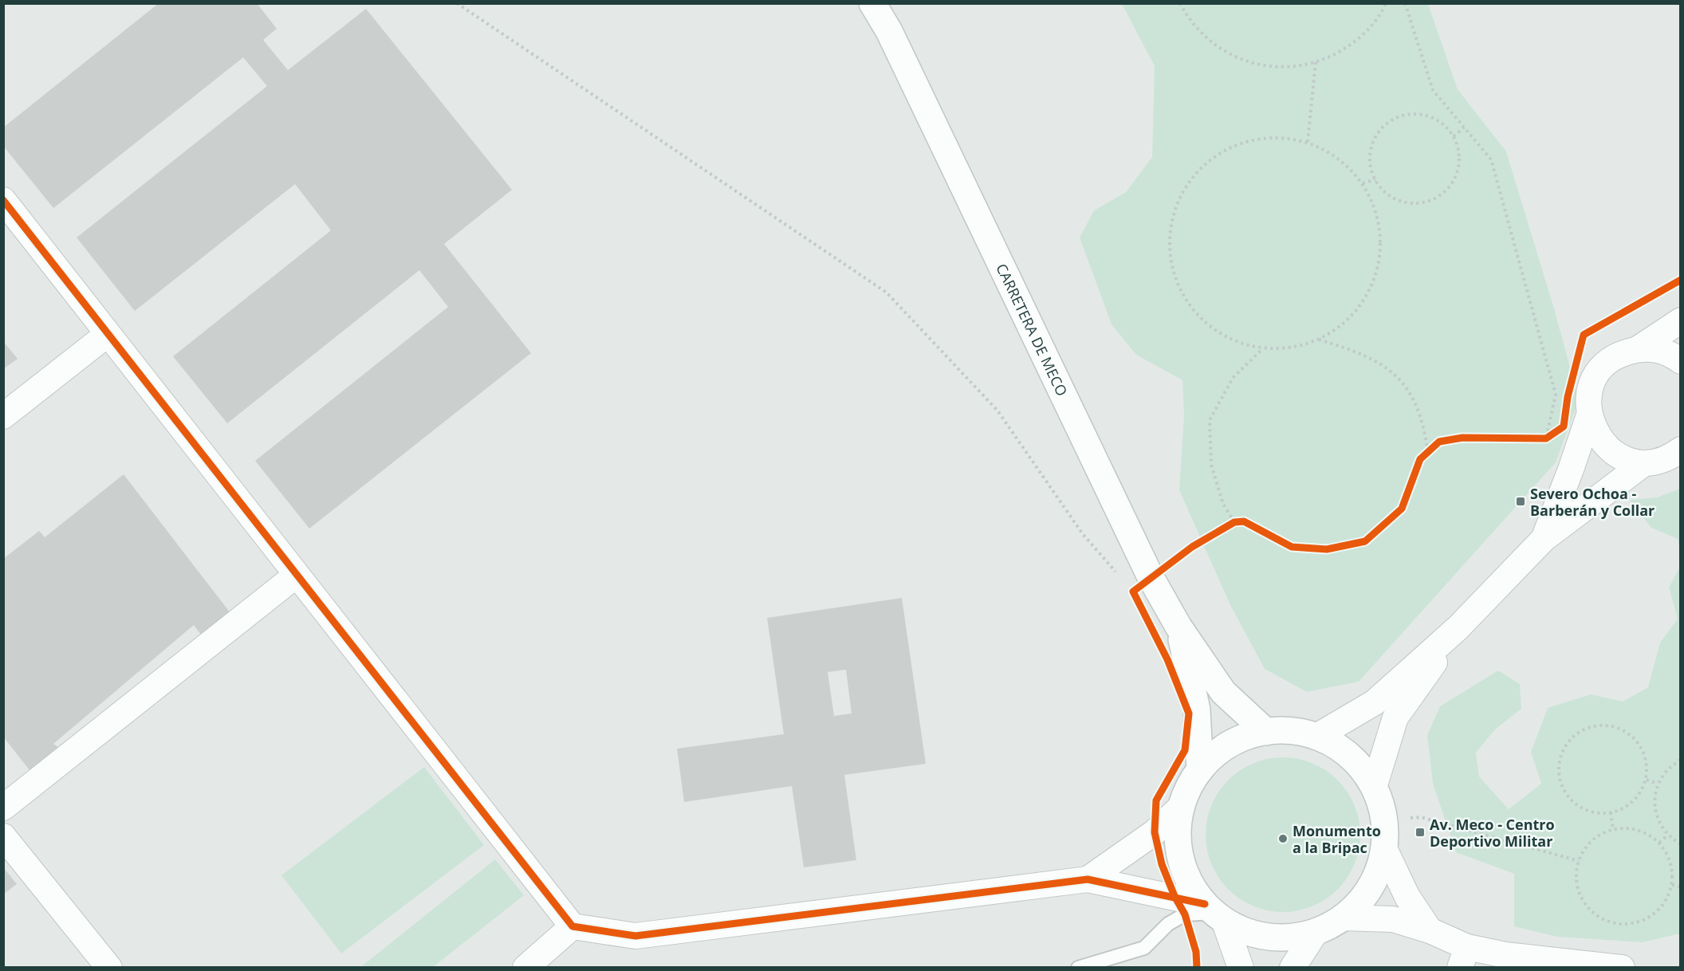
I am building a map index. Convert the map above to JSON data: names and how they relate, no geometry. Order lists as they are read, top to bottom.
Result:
{
  "streets": {
    "street": ["CARRETERA DE MECO"]
  },
  "places": {
    "transit": ["Severo Ochoa - Barberán y Collar", "Av. Meco - Centro Deportivo Militar"],
    "other": ["Monumento a la Bripac"]
  }
}
